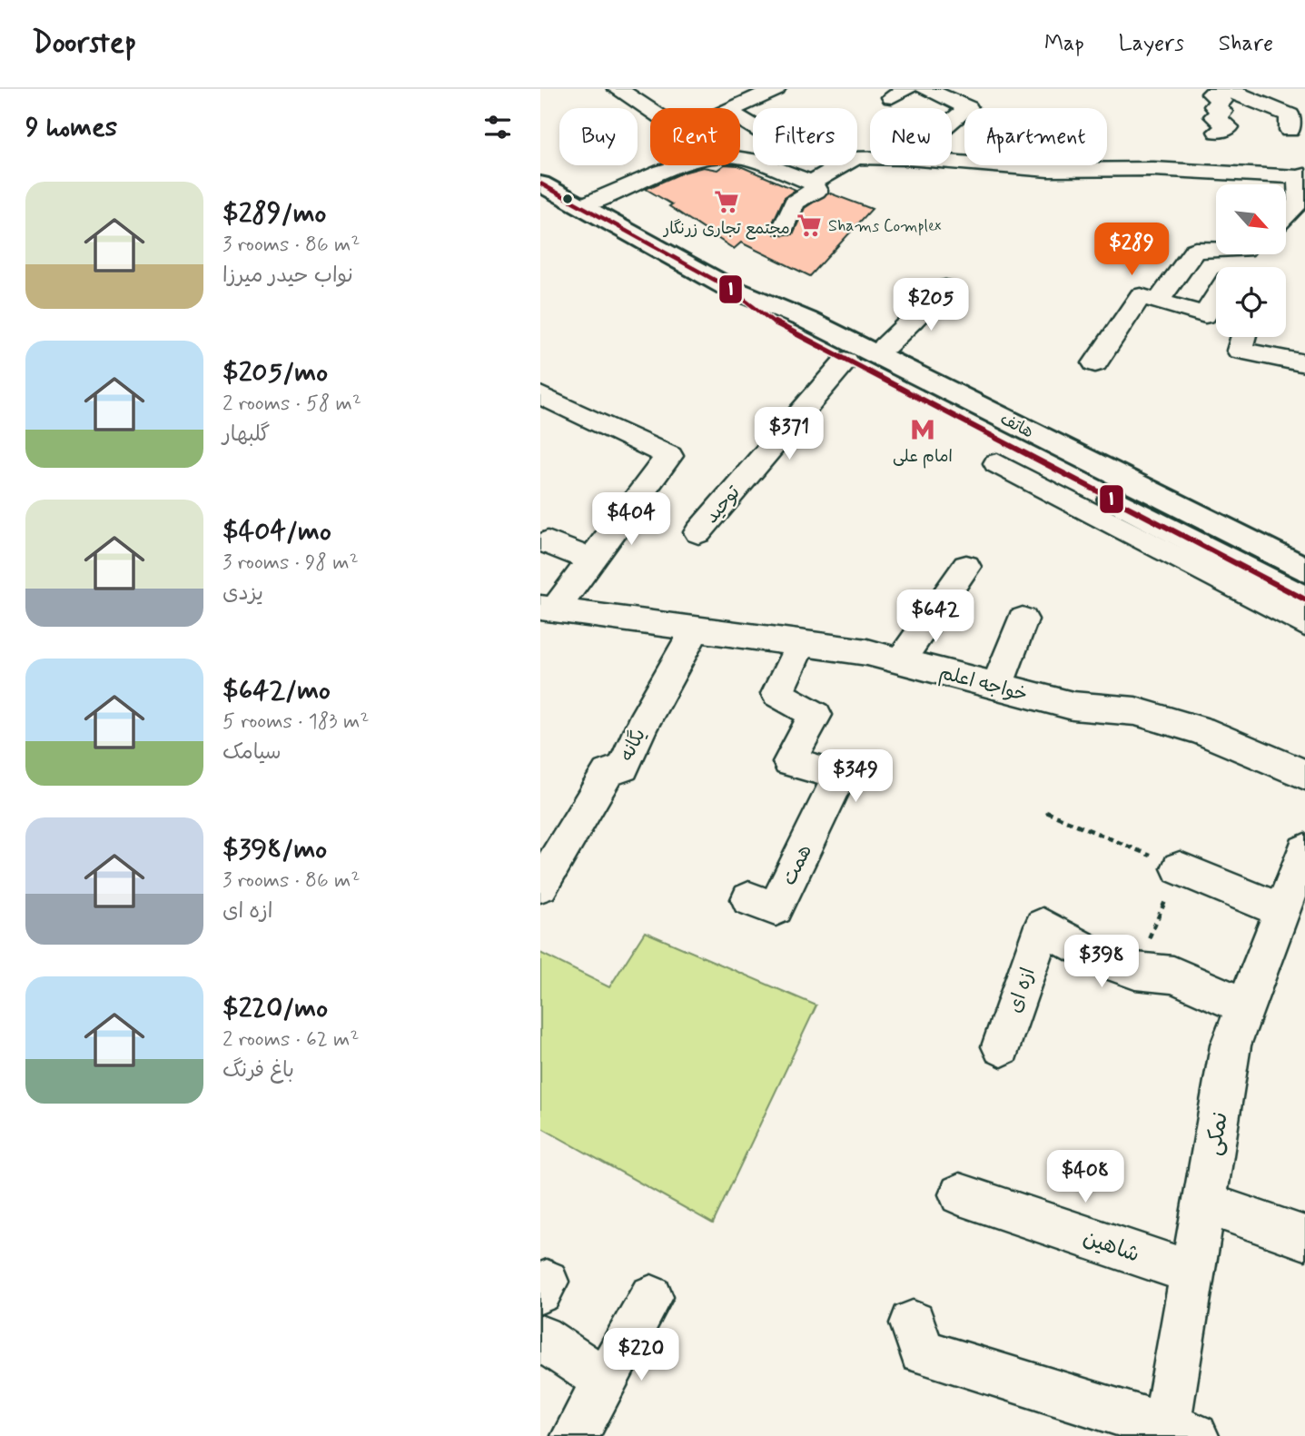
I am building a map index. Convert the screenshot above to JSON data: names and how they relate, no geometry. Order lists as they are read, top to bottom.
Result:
{
  "streets": {
    "main road": ["هاتف"],
    "street": [
      "توحید",
      "خواجه اعلم",
      "یگانه",
      "همت",
      "ازه ای",
      "نمکی",
      "شاهین"
    ]
  },
  "crossings": [
    ["هاتف", "توحید"],
    ["خواجه اعلم", "یگانه"],
    ["خواجه اعلم", "همت"],
    ["ازه ای", "نمکی"],
    ["نمکی", "شاهین"]
  ],
  "places": {
    "supermarket": ["مجتمع تجاری زرنگار", "Shams Complex"],
    "metro station": ["امام علی"]
  },
  "lines": ["transit line ۱"],
  "north": "bottom right",
  "page": {
    "header": "Doorstep",
    "nav": ["Map", "Layers", "Share"],
    "heading": "9 homes",
    "chip": [
      "Buy",
      "Rent",
      "Filters",
      "New",
      "Apartment"
    ],
    "list": [
      {
        "name": "$289/mo",
        "note": "3 rooms · 86 m² · نواب حیدر میرزا"
      },
      {
        "name": "$205/mo",
        "note": "2 rooms · 58 m² · گلبهار"
      },
      {
        "name": "$404/mo",
        "note": "3 rooms · 98 m² · یزدی"
      },
      {
        "name": "$642/mo",
        "note": "5 rooms · 183 m² · سیامک"
      },
      {
        "name": "$398/mo",
        "note": "3 rooms · 86 m² · ازه ای"
      },
      {
        "name": "$220/mo",
        "note": "2 rooms · 62 m² · باغ فرنگ"
      }
    ],
    "price": [
      "$289",
      "$205",
      "$371",
      "$404",
      "$642",
      "$349",
      "$398",
      "$408",
      "$220"
    ]
  }
}
